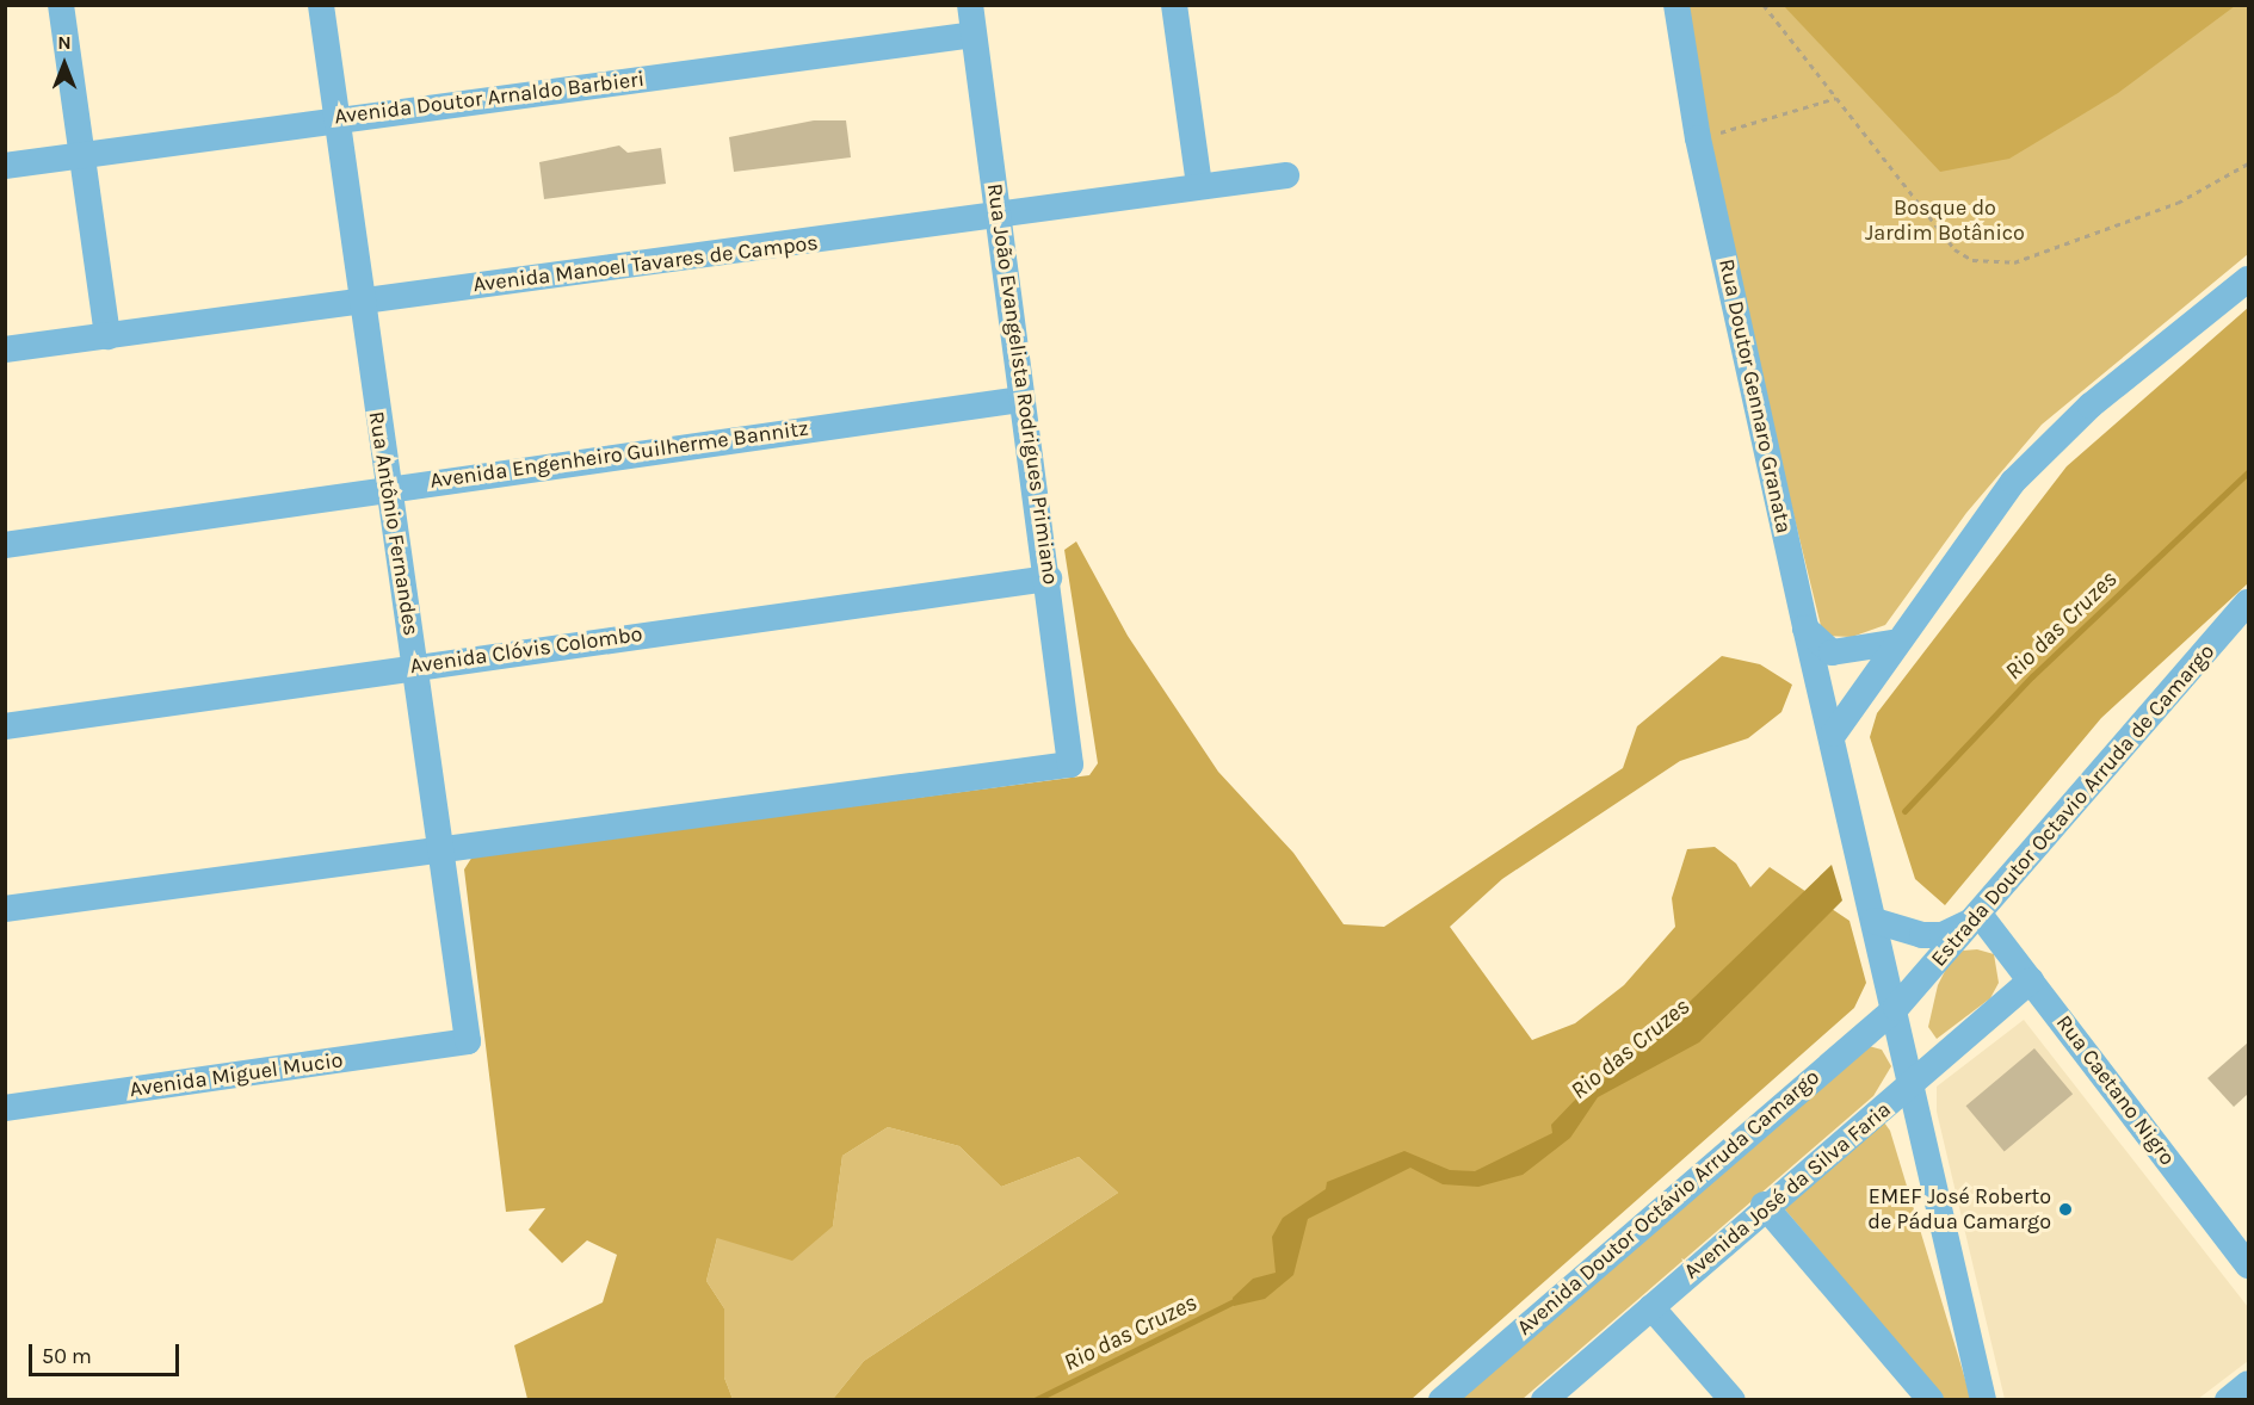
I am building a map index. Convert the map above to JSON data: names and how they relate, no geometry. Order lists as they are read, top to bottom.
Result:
{
  "streets": {
    "street": [
      "Avenida Doutor Arnaldo Barbieri",
      "Avenida Manoel Tavares de Campos",
      "Rua João Evangelista Rodrigues Primiano",
      "Rua Doutor Gennaro Granata",
      "Avenida Engenheiro Guilherme Bannitz",
      "Rua Antônio Fernandes",
      "Avenida Clóvis Colombo",
      "Estrada Doutor Octavio Arruda de Camargo",
      "Avenida Miguel Mucio",
      "Rua Caetano Nigro",
      "Avenida José da Silva Faria",
      "Avenida Doutor Octávio Arruda Camargo"
    ]
  },
  "crossings": [
    ["Avenida Doutor Arnaldo Barbieri", "Rua João Evangelista Rodrigues Primiano"],
    ["Avenida Doutor Arnaldo Barbieri", "Rua Antônio Fernandes"],
    ["Avenida Manoel Tavares de Campos", "Rua João Evangelista Rodrigues Primiano"],
    ["Avenida Manoel Tavares de Campos", "Rua Antônio Fernandes"],
    ["Rua João Evangelista Rodrigues Primiano", "Avenida Engenheiro Guilherme Bannitz"],
    ["Rua João Evangelista Rodrigues Primiano", "Rua Antônio Fernandes"],
    ["Rua João Evangelista Rodrigues Primiano", "Avenida Clóvis Colombo"],
    ["Avenida Engenheiro Guilherme Bannitz", "Rua Antônio Fernandes"],
    ["Rua Antônio Fernandes", "Avenida Clóvis Colombo"],
    ["Rua Antônio Fernandes", "Avenida Miguel Mucio"],
    ["Estrada Doutor Octavio Arruda de Camargo", "Rua Caetano Nigro"],
    ["Estrada Doutor Octavio Arruda de Camargo", "Avenida Doutor Octávio Arruda Camargo"],
    ["Rua Caetano Nigro", "Avenida José da Silva Faria"]
  ],
  "water": ["Rio das Cruzes"],
  "parks": ["Bosque do Jardim Botânico"],
  "places": ["EMEF José Roberto de Pádua Camargo"],
  "scale_bar": "50 m",
  "north": "top"
}
